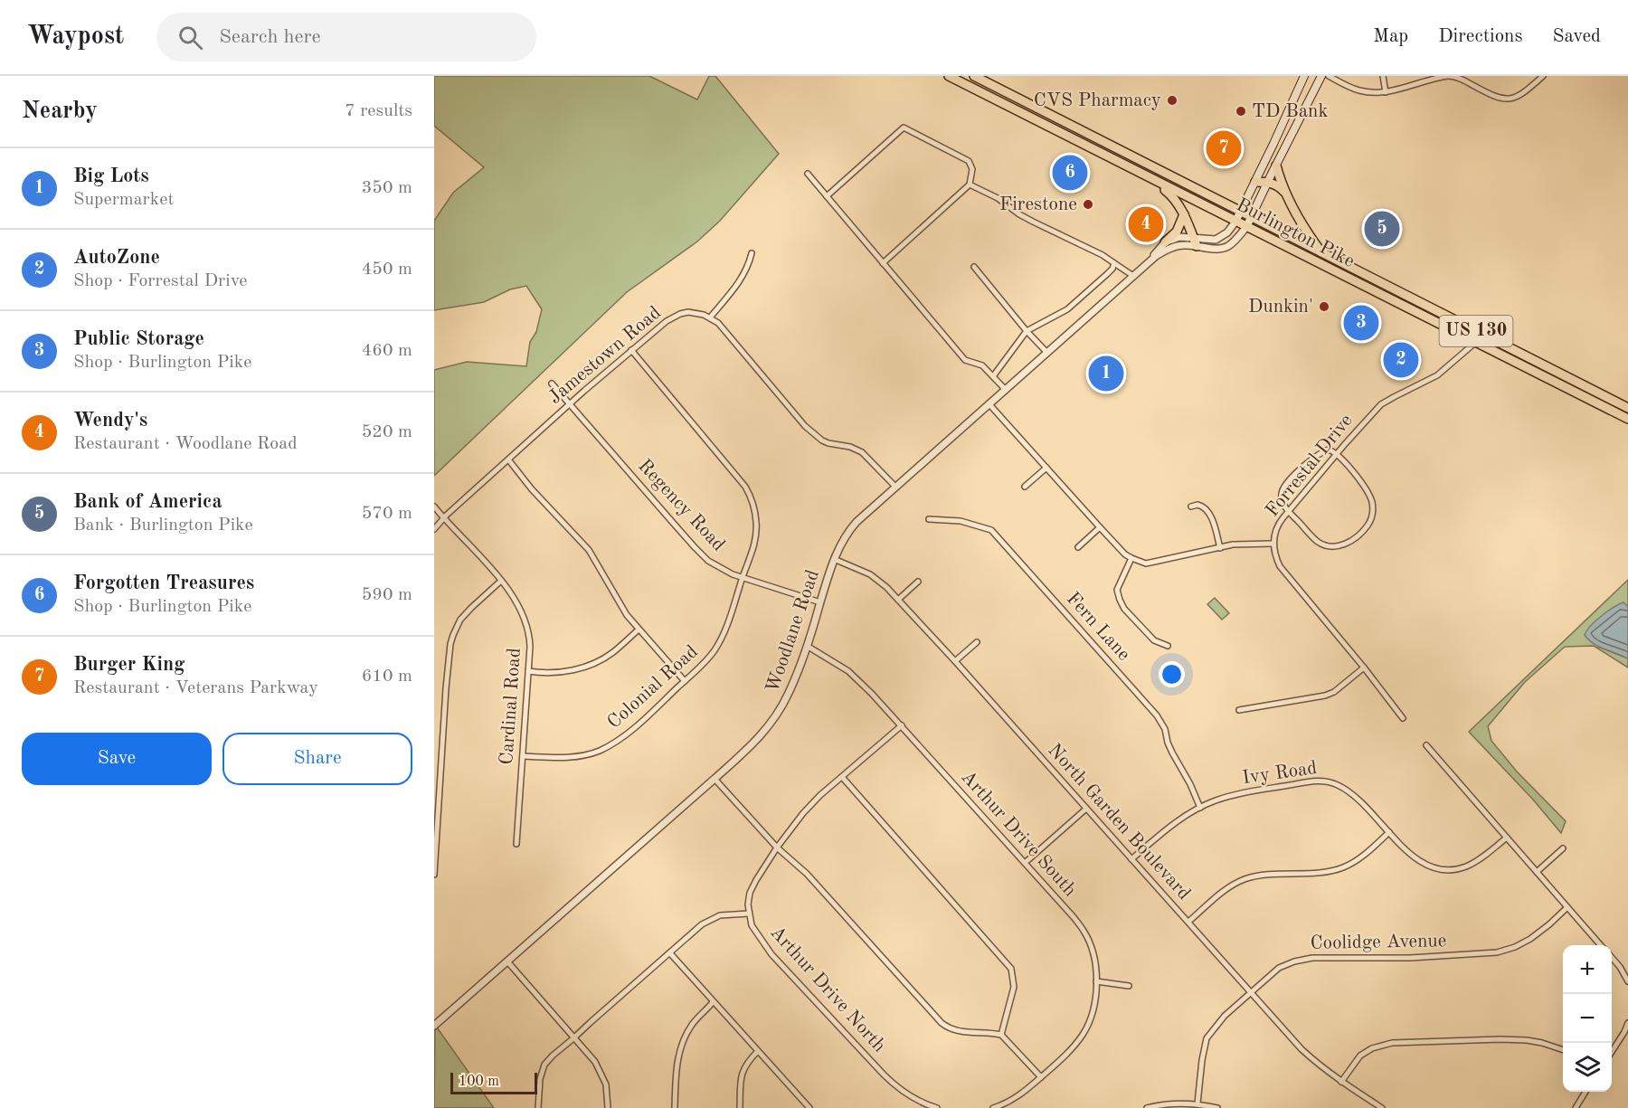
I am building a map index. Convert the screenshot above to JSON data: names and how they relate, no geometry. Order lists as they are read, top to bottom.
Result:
{
  "streets": {
    "highway": ["Burlington Pike", "US 130"],
    "street": [
      "Jamestown Road",
      "Forrestal Drive",
      "Regency Road",
      "Fern Lane",
      "Woodlane Road",
      "Colonial Road",
      "Cardinal Road",
      "Ivy Road",
      "North Garden Boulevard",
      "Arthur Drive South",
      "Coolidge Avenue",
      "Arthur Drive North"
    ]
  },
  "crossings": [
    ["Burlington Pike", "Forrestal Drive"],
    ["Burlington Pike", "Woodlane Road"],
    ["Jamestown Road", "Regency Road"],
    ["Jamestown Road", "Colonial Road"],
    ["Jamestown Road", "Cardinal Road"],
    ["Regency Road", "Woodlane Road"],
    ["Regency Road", "Colonial Road"],
    ["Fern Lane", "Ivy Road"],
    ["Woodlane Road", "North Garden Boulevard"],
    ["Woodlane Road", "Arthur Drive South"],
    ["Colonial Road", "Cardinal Road"],
    ["Ivy Road", "North Garden Boulevard"],
    ["North Garden Boulevard", "Coolidge Avenue"],
    ["Arthur Drive South", "Arthur Drive North"]
  ],
  "places": [
    "CVS Pharmacy",
    "TD Bank",
    "Firestone",
    "Dunkin'"
  ],
  "scale_bar": "100 m",
  "page": {
    "header": "Waypost",
    "search": "Search here",
    "nav": ["Map", "Directions", "Saved"],
    "heading": ["Nearby", "7 results"],
    "pins": [
      "7",
      "6",
      "4",
      "5",
      "3",
      "2",
      "1"
    ],
    "list": [
      {
        "mark": "1",
        "name": "Big Lots",
        "note": "Supermarket",
        "value": "350 m"
      },
      {
        "mark": "2",
        "name": "AutoZone",
        "note": "Shop · Forrestal Drive",
        "value": "450 m"
      },
      {
        "mark": "3",
        "name": "Public Storage",
        "note": "Shop · Burlington Pike",
        "value": "460 m"
      },
      {
        "mark": "4",
        "name": "Wendy's",
        "note": "Restaurant · Woodlane Road",
        "value": "520 m"
      },
      {
        "mark": "5",
        "name": "Bank of America",
        "note": "Bank · Burlington Pike",
        "value": "570 m"
      },
      {
        "mark": "6",
        "name": "Forgotten Treasures",
        "note": "Shop · Burlington Pike",
        "value": "590 m"
      },
      {
        "mark": "7",
        "name": "Burger King",
        "note": "Restaurant · Veterans Parkway",
        "value": "610 m"
      }
    ],
    "buttons": ["Save", "Share"],
    "map_buttons": ["+", "−"],
    "scale": "100 m"
  }
}
